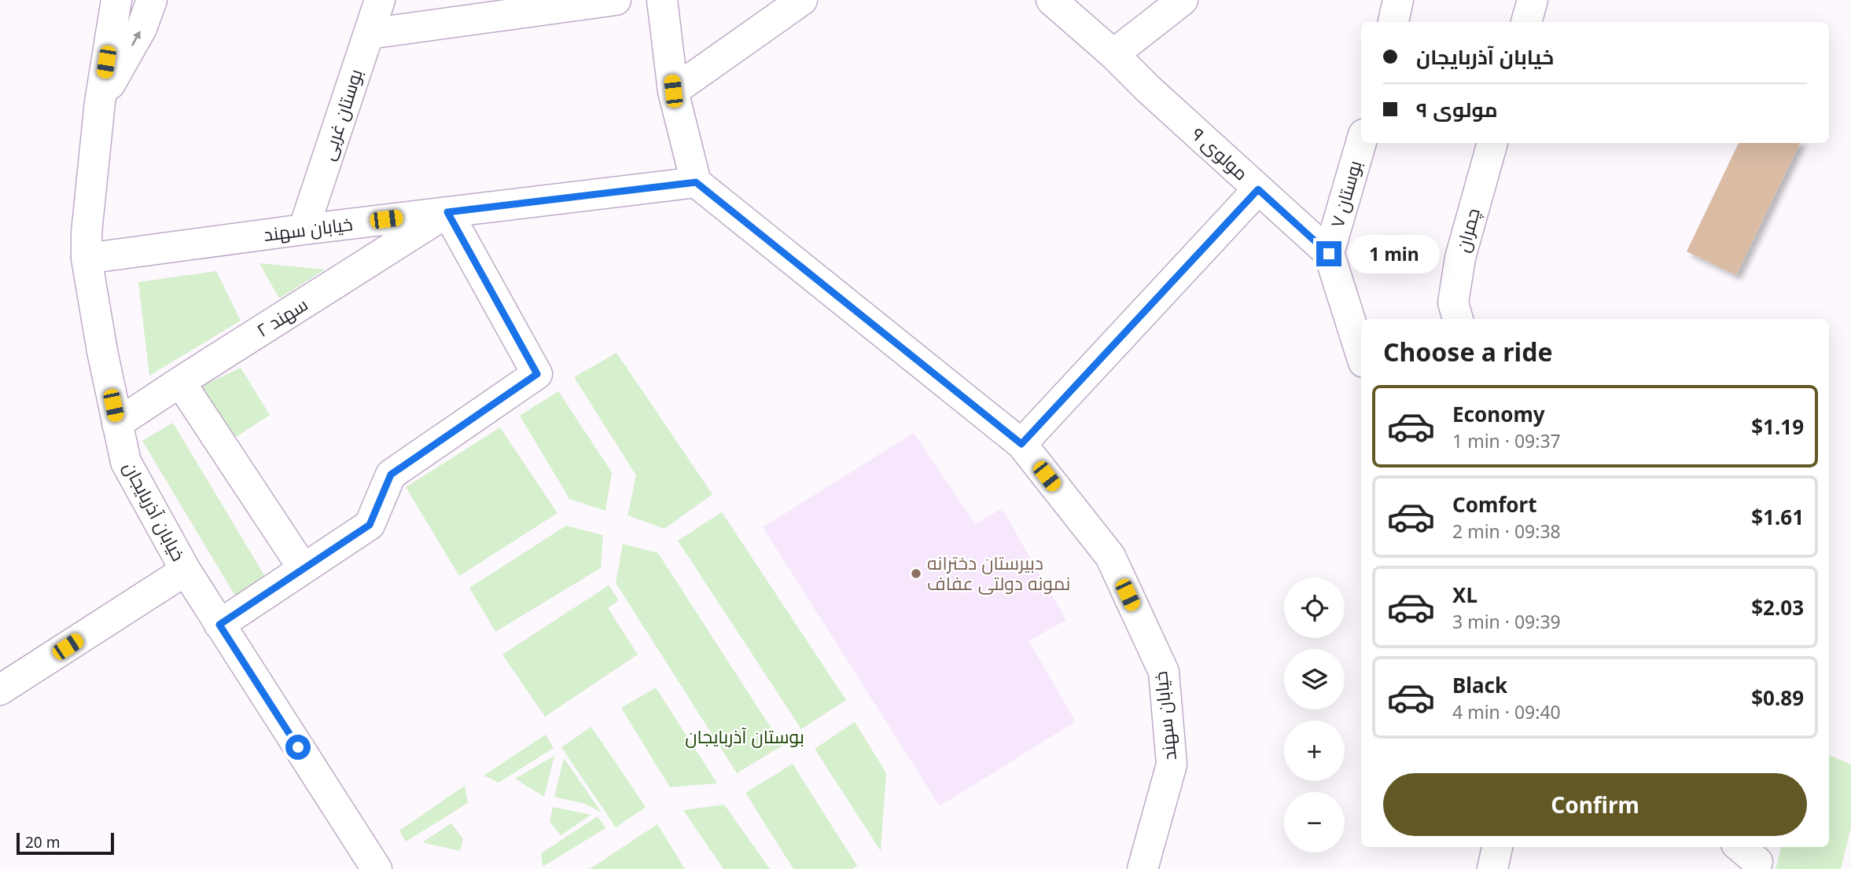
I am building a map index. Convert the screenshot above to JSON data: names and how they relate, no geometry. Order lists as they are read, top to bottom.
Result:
{
  "streets": {
    "street": [
      "بوستان غربی",
      "مولوی ۹",
      "بوستان ۷",
      "خیابان سهند",
      "چمران",
      "سهند ۲",
      "خیابان آذربایجان"
    ]
  },
  "crossings": [
    ["بوستان غربی", "خیابان سهند"],
    ["مولوی ۹", "بوستان ۷"],
    ["خیابان سهند", "سهند ۲"],
    ["خیابان سهند", "خیابان آذربایجان"],
    ["سهند ۲", "خیابان آذربایجان"]
  ],
  "parks": ["بوستان آذربایجان"],
  "places": ["دبیرستان دخترانه نمونه دولتی عفاف"],
  "scale_bar": "20 m",
  "page": {
    "banner": ["خیابان آذربایجان", "مولوی ۹"],
    "bubble": "1 min",
    "heading": "Choose a ride",
    "list": [
      {
        "name": "Economy",
        "note": "1 min · 09:37",
        "value": "$1.19"
      },
      {
        "name": "Comfort",
        "note": "2 min · 09:38",
        "value": "$1.61"
      },
      {
        "name": "XL",
        "note": "3 min · 09:39",
        "value": "$2.03"
      },
      {
        "name": "Black",
        "note": "4 min · 09:40",
        "value": "$0.89"
      }
    ],
    "map_buttons": ["+", "−"],
    "buttons": "Confirm",
    "scale": "20 m"
  }
}
